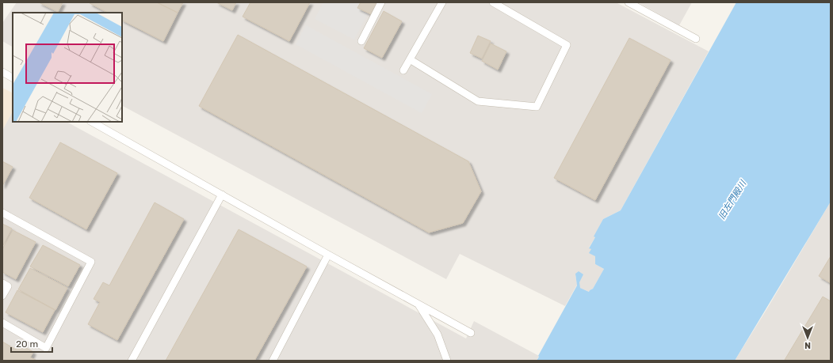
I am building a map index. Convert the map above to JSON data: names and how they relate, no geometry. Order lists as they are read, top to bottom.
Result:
{
  "water": ["旧左門殿川"],
  "scale_bar": "20 m",
  "north": "bottom"
}
